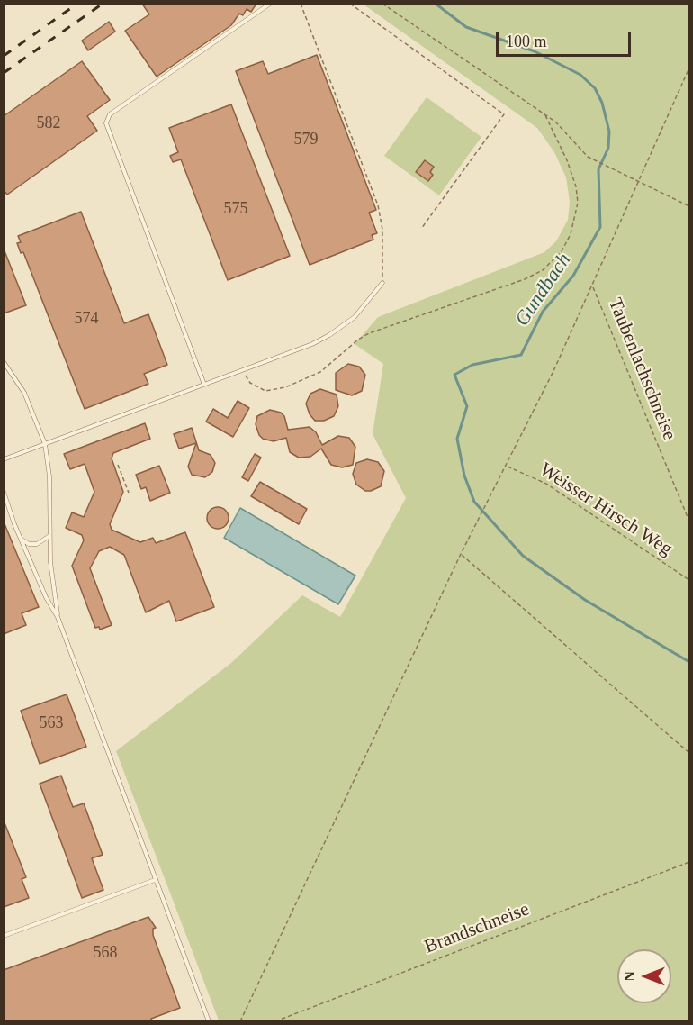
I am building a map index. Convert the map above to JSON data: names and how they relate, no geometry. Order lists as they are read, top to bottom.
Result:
{
  "streets": {
    "path": ["Taubenlachschneise", "Weisser Hirsch Weg", "Brandschneise"]
  },
  "water": ["Gundbach"],
  "house_numbers": [
    "582",
    "579",
    "575",
    "574",
    "563",
    "568"
  ],
  "scale_bar": "100 m",
  "north": "left"
}
